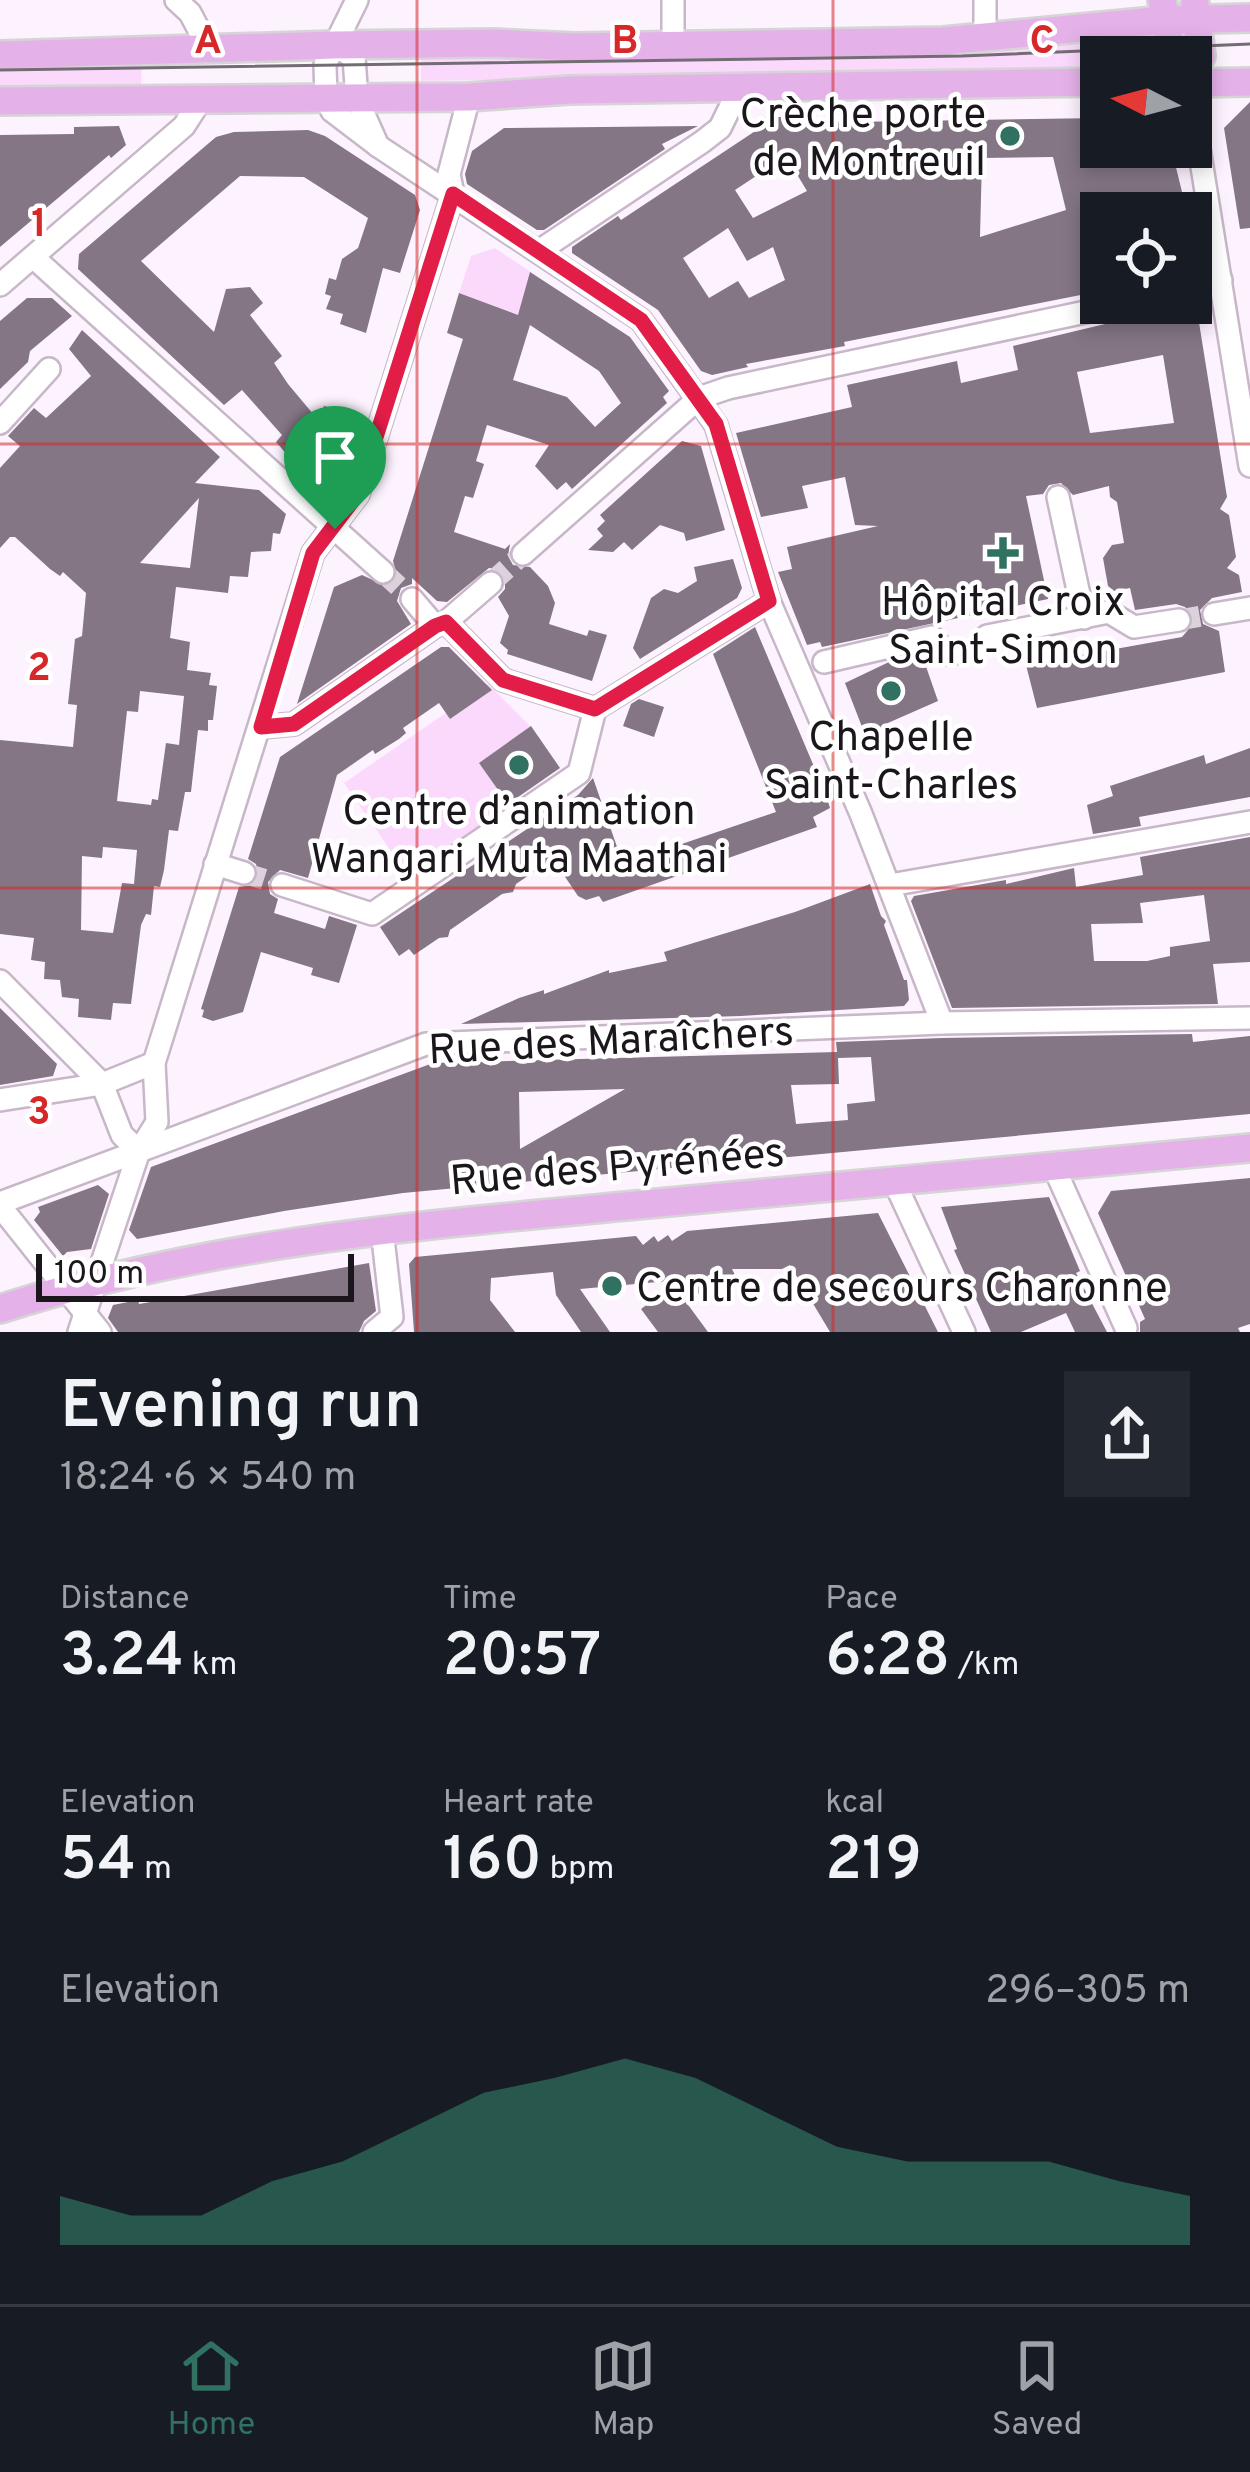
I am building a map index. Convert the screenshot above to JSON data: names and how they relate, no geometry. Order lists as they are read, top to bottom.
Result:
{
  "streets": {
    "main road": ["Rue des Pyrénées"],
    "street": ["Rue des Maraîchers"]
  },
  "places": {
    "other": [
      "Crèche porte de Montreuil",
      "Chapelle Saint-Charles",
      "Centre d’animation Wangari Muta Maathai",
      "Centre de secours Charonne"
    ],
    "health": ["Hôpital Croix Saint-Simon"]
  },
  "scale_bar": "100 m",
  "north": "left",
  "page": {
    "scale": "100 m",
    "heading": ["Evening run", "18:24 · 6 × 540 m"],
    "stats": [
      ["Distance", "3.24 km"],
      ["Time", "20:57"],
      ["Pace", "6:28 /km"],
      ["Elevation", "54 m"],
      ["Heart rate", "160 bpm"],
      ["kcal", "219"]
    ],
    "chart": ["Elevation", "296–305 m"],
    "tabs": ["Home", "Map", "Saved"]
  },
  "grid": {
    "columns": ["A", "B", "C"],
    "rows": ["1", "2", "3"]
  }
}
